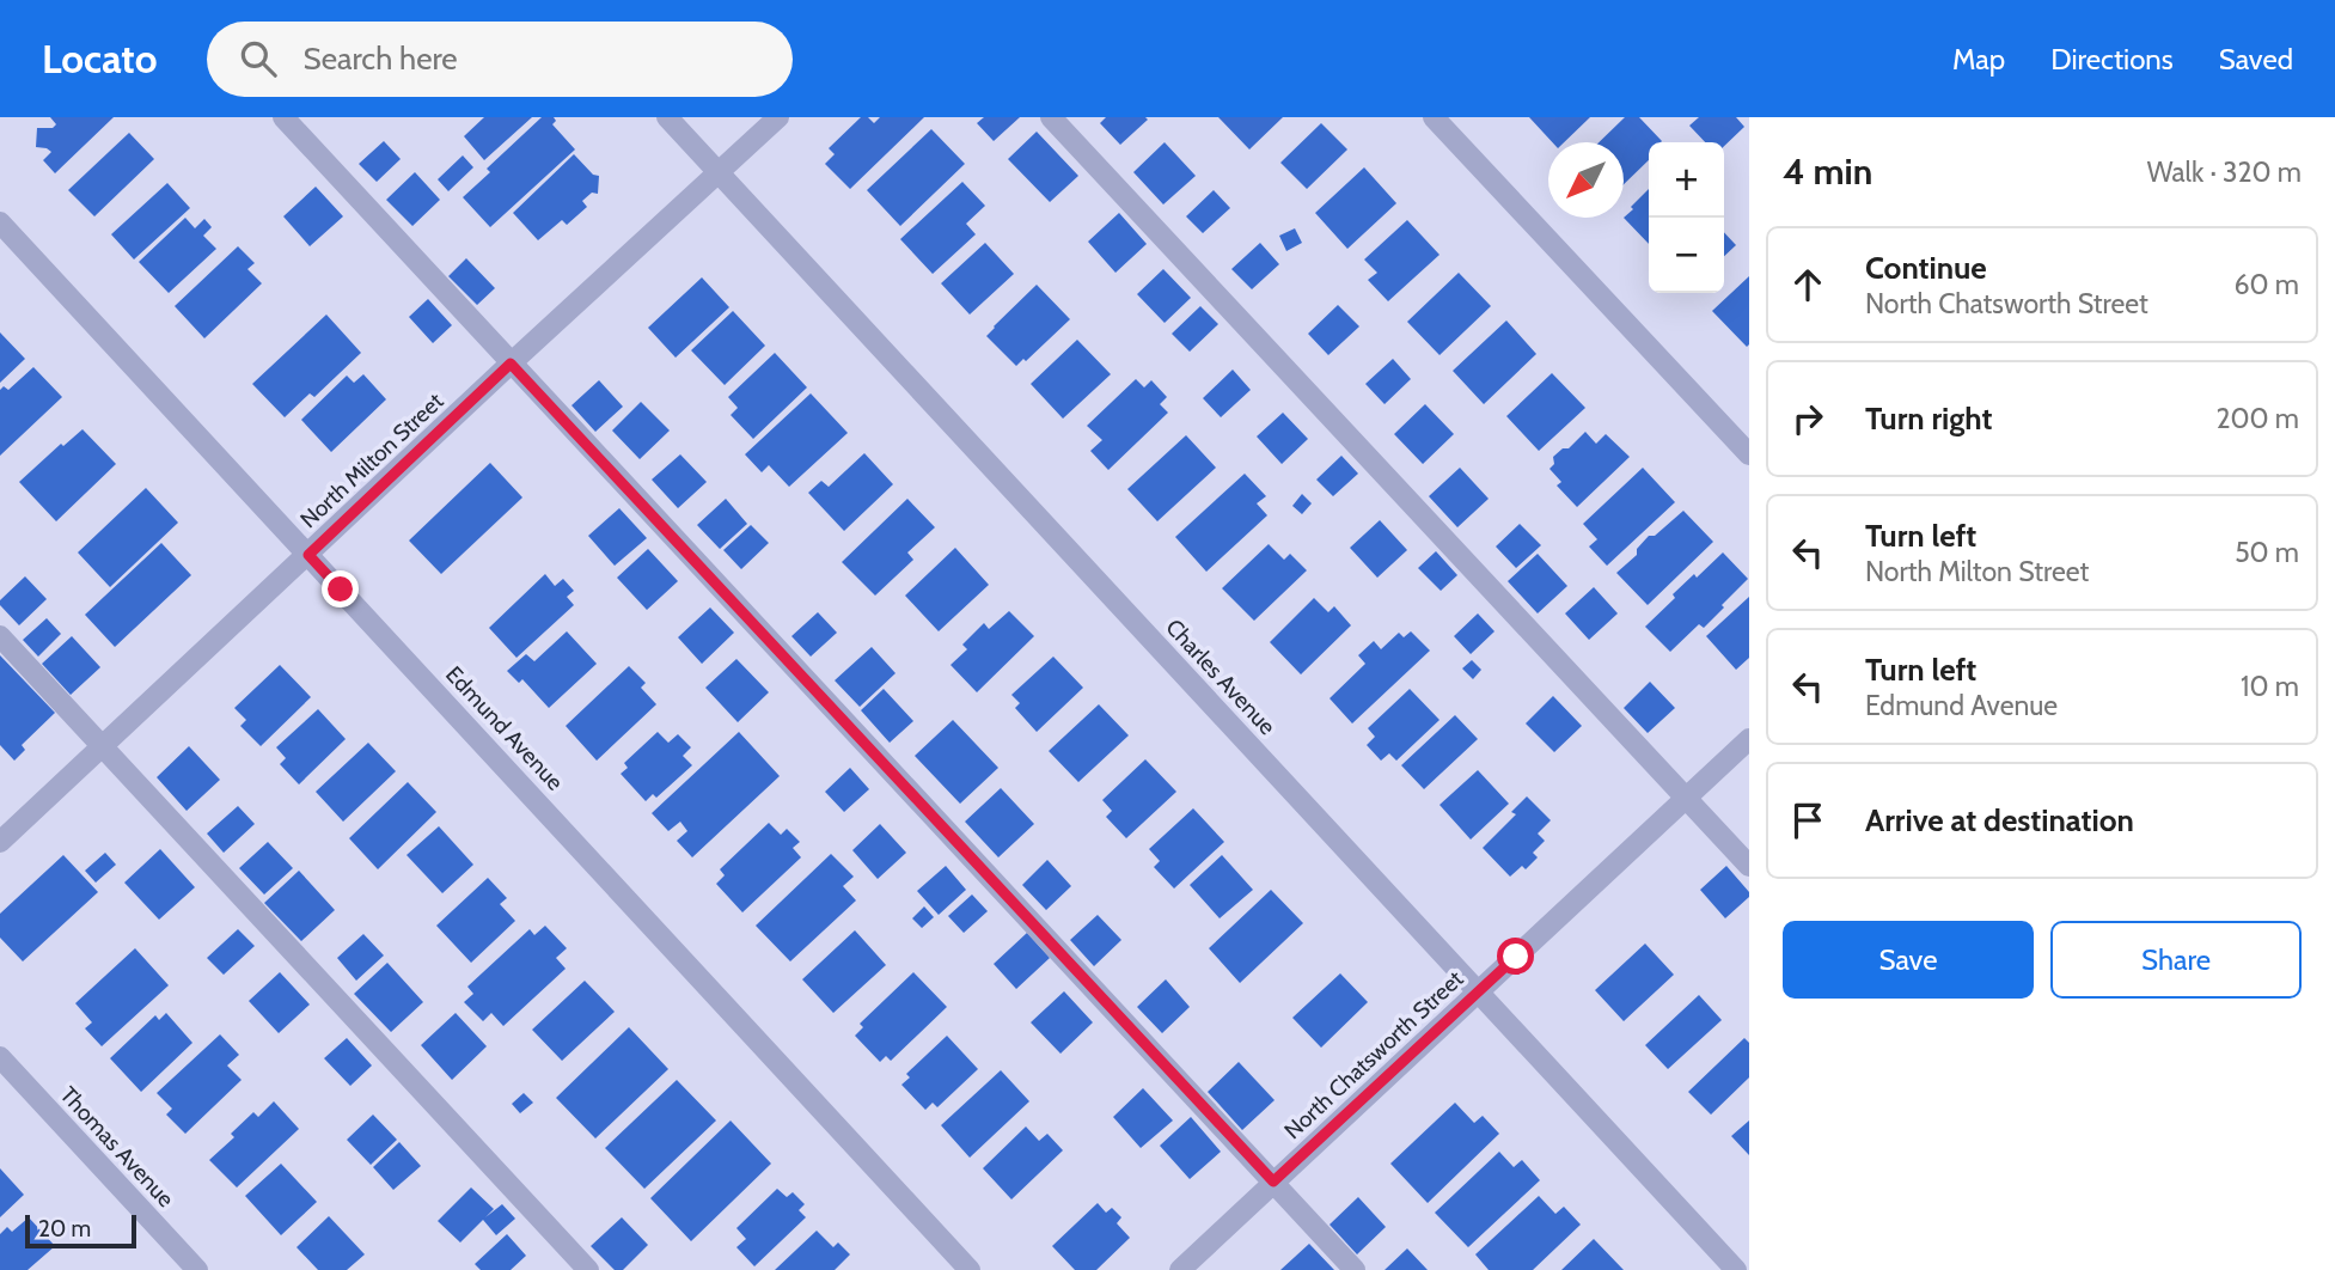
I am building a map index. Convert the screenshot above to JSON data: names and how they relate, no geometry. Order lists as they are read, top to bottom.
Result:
{
  "streets": {
    "street": [
      "North Milton Street",
      "Charles Avenue",
      "Edmund Avenue",
      "North Chatsworth Street",
      "Thomas Avenue"
    ]
  },
  "crossings": [
    ["North Milton Street", "Charles Avenue"],
    ["North Milton Street", "Edmund Avenue"],
    ["Charles Avenue", "North Chatsworth Street"]
  ],
  "scale_bar": "20 m",
  "north": "bottom left",
  "page": {
    "header": "Locato",
    "search": "Search here",
    "nav": ["Map", "Directions", "Saved"],
    "heading": ["4 min", "Walk · 320 m"],
    "map_buttons": ["+", "−"],
    "list": [
      ["Continue", "North Chatsworth Street", "60 m"],
      ["Turn right", "200 m"],
      ["Turn left", "North Milton Street", "50 m"],
      ["Turn left", "Edmund Avenue", "10 m"],
      "Arrive at destination"
    ],
    "buttons": ["Save", "Share"],
    "scale": "20 m"
  }
}
